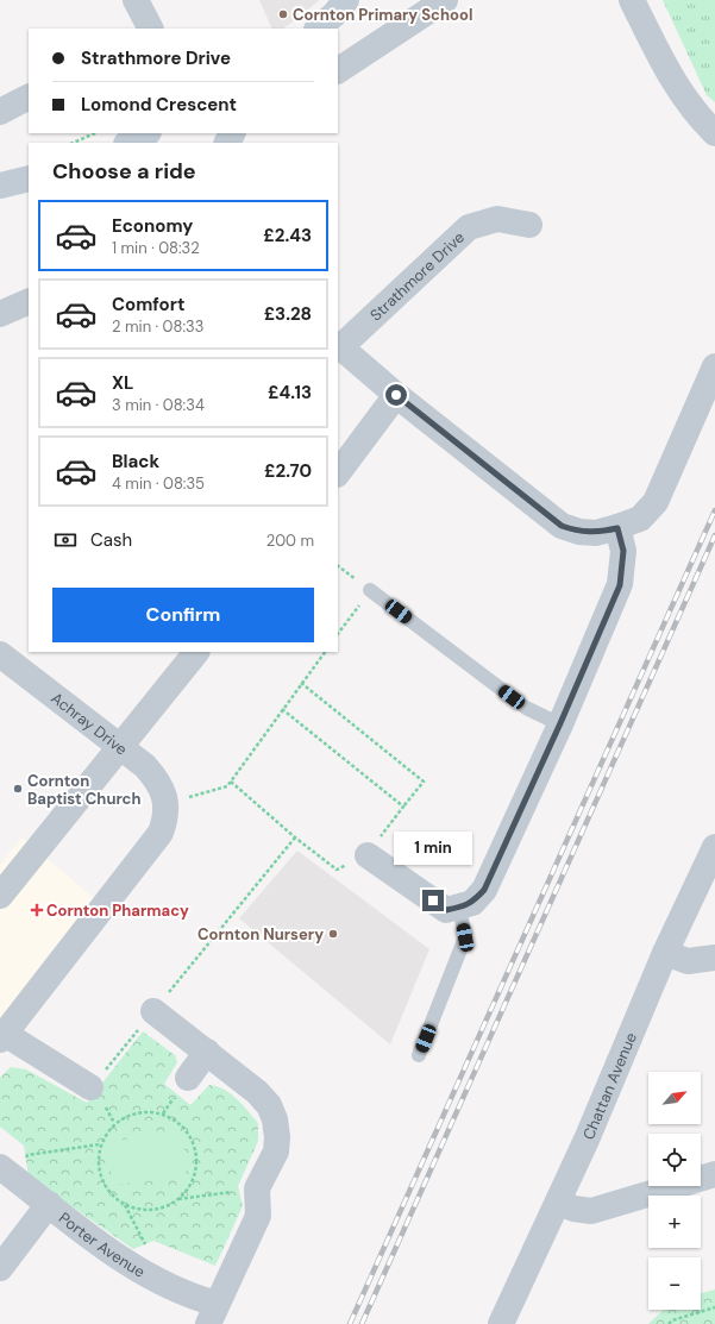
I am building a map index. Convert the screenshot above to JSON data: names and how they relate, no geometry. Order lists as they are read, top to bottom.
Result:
{
  "streets": {
    "street": [
      "Strathmore Drive",
      "Achray Drive",
      "Chattan Avenue",
      "Porter Avenue"
    ]
  },
  "places": {
    "other": ["Cornton Primary School", "Cornton Baptist Church", "Cornton Nursery"],
    "health": ["Cornton Pharmacy"]
  },
  "north": "top right",
  "page": {
    "banner": ["Strathmore Drive", "Lomond Crescent"],
    "heading": "Choose a ride",
    "list": [
      {
        "name": "Economy",
        "note": "1 min · 08:32",
        "value": "£2.43"
      },
      {
        "name": "Comfort",
        "note": "2 min · 08:33",
        "value": "£3.28"
      },
      {
        "name": "XL",
        "note": "3 min · 08:34",
        "value": "£4.13"
      },
      {
        "name": "Black",
        "note": "4 min · 08:35",
        "value": "£2.70"
      }
    ],
    "pay": ["Cash", "200 m"],
    "buttons": "Confirm",
    "bubble": "1 min",
    "map_buttons": ["+", "−"]
  }
}
